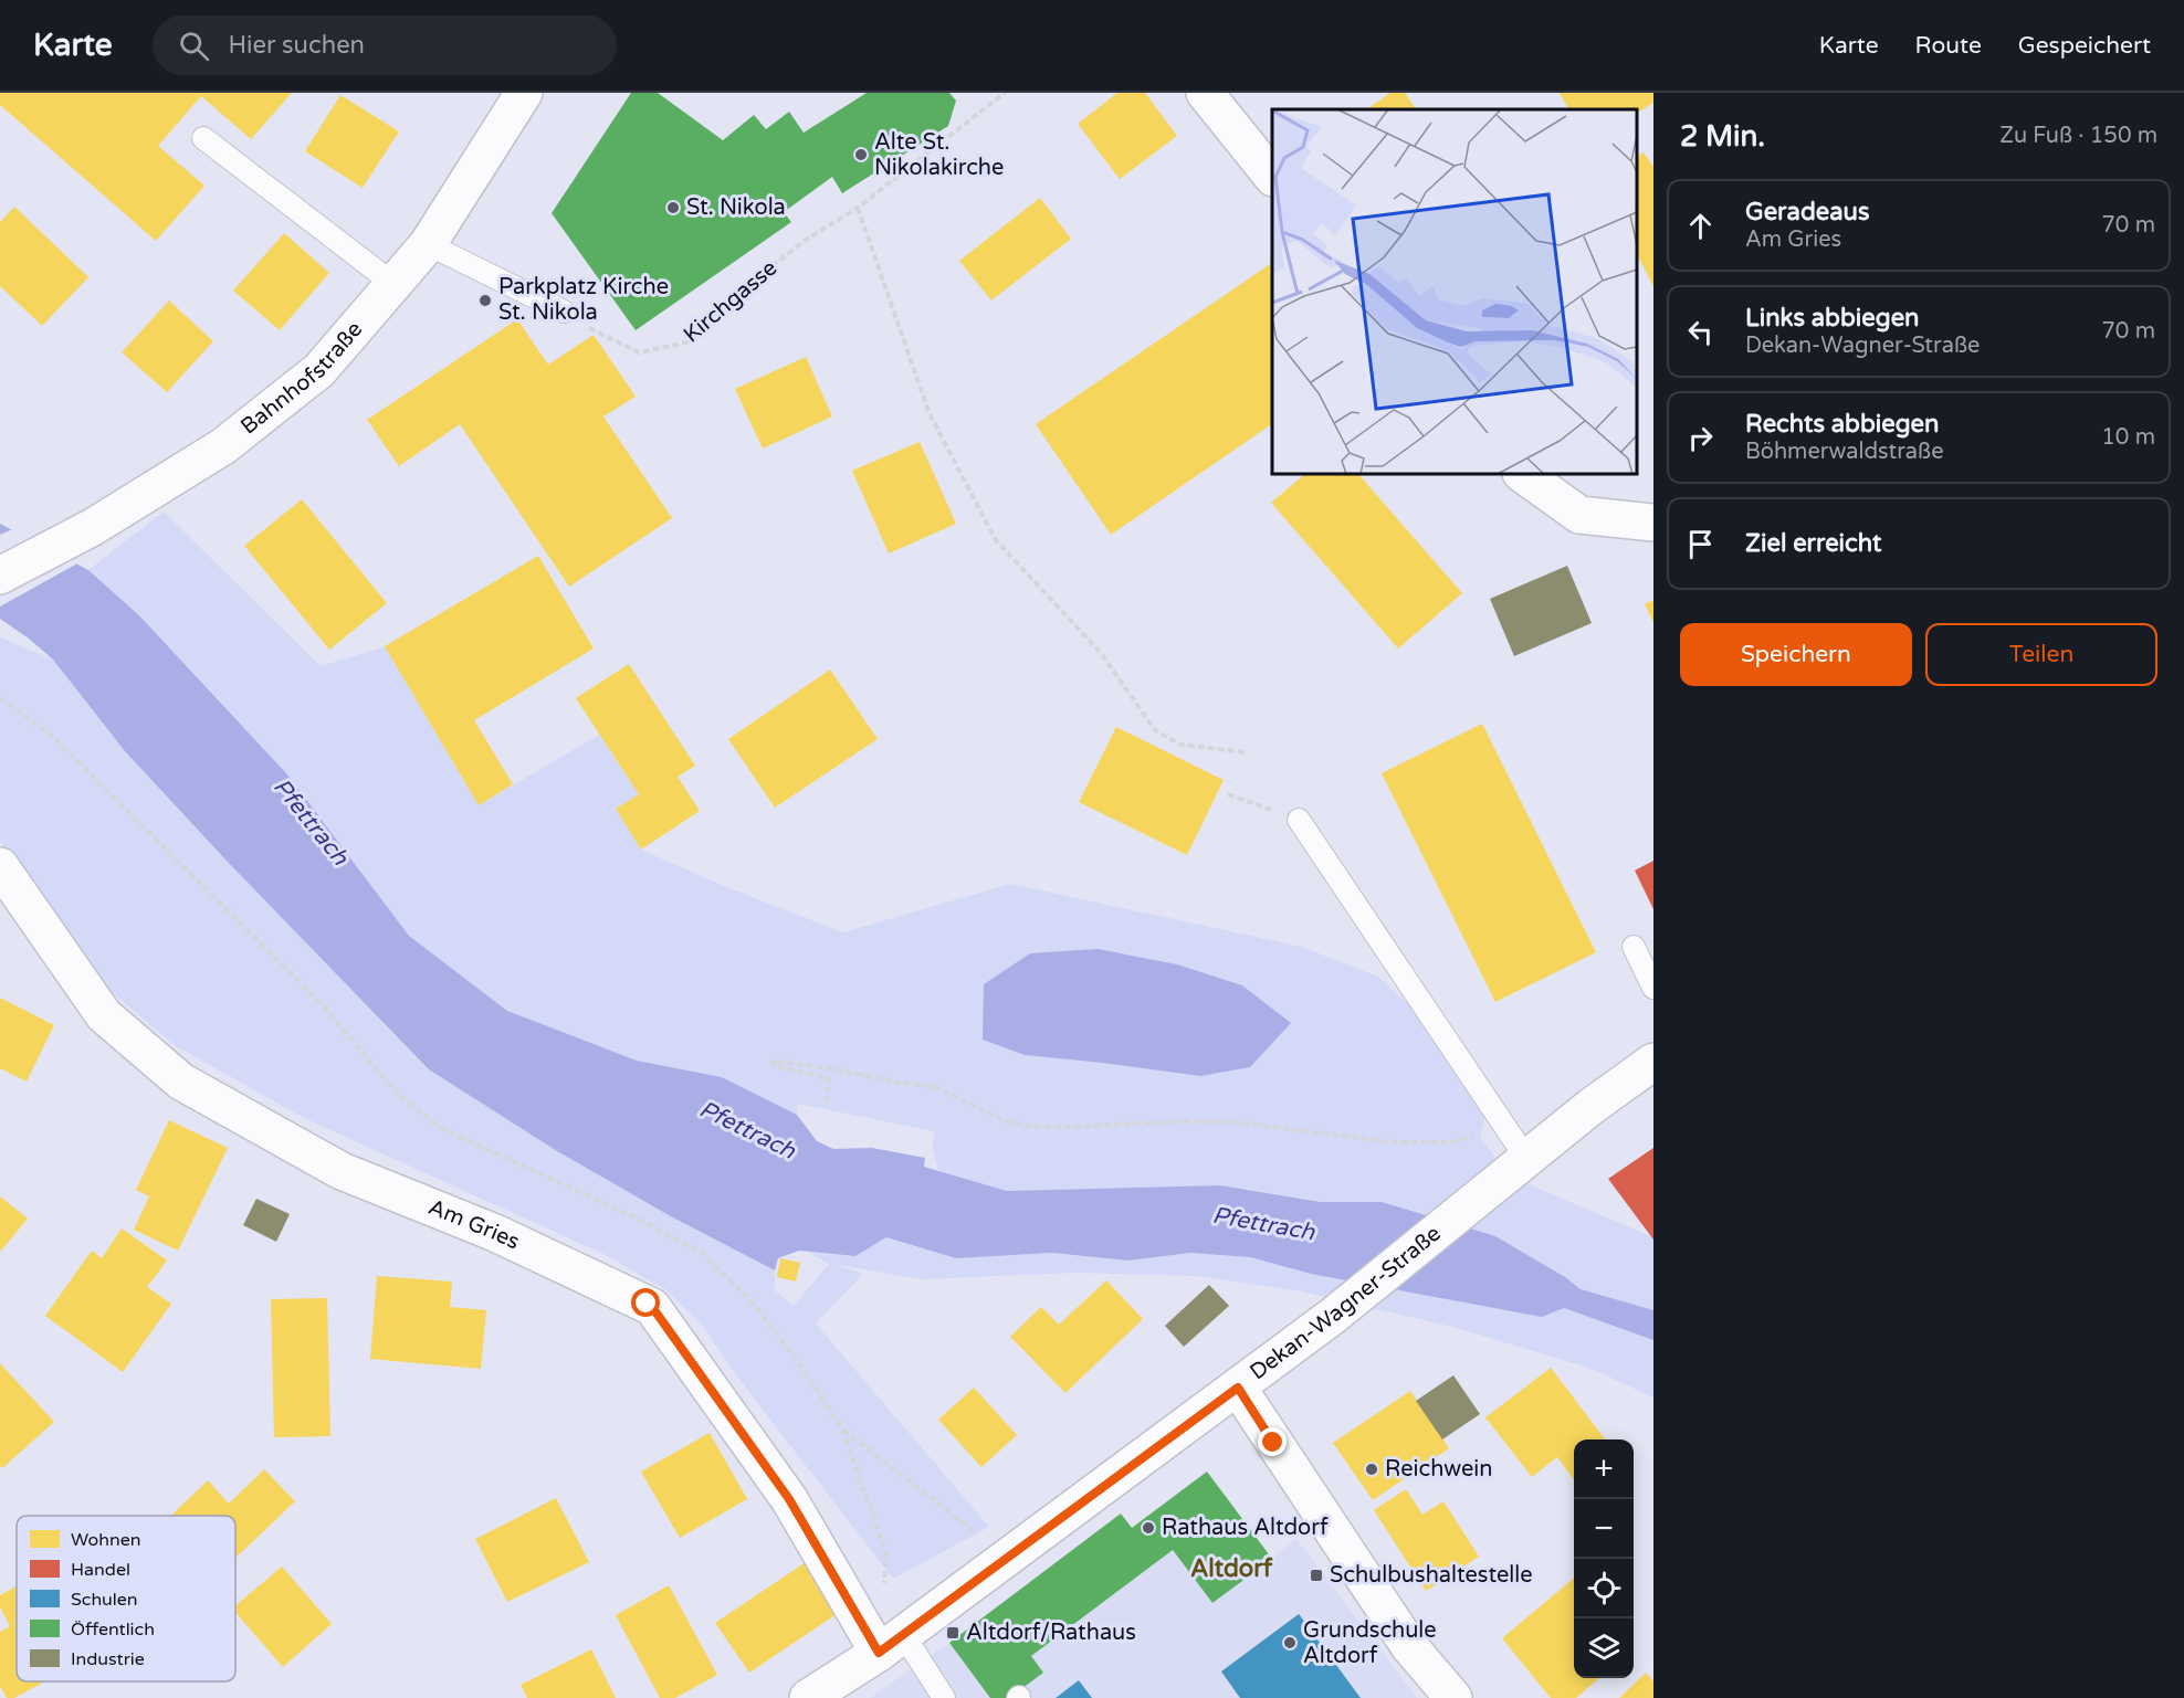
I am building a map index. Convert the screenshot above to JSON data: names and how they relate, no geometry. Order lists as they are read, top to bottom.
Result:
{
  "streets": {
    "street": ["Bahnhofstraße", "Am Gries", "Dekan-Wagner-Straße"],
    "path": ["Kirchgasse"]
  },
  "crossings": [
    ["Am Gries", "Dekan-Wagner-Straße"]
  ],
  "districts": ["Altdorf"],
  "water": ["Pfettrach"],
  "places": {
    "other": [
      "Alte St. Nikolakirche",
      "St. Nikola",
      "Parkplatz Kirche St. Nikola",
      "Reichwein",
      "Rathaus Altdorf",
      "Grundschule Altdorf"
    ],
    "transit": ["Schulbushaltestelle", "Altdorf/Rathaus"]
  },
  "legend": [
    "Wohnen",
    "Handel",
    "Schulen",
    "Öffentlich",
    "Industrie"
  ],
  "page": {
    "header": "Karte",
    "search": "Hier suchen",
    "nav": ["Karte", "Route", "Gespeichert"],
    "heading": ["2 Min.", "Zu Fuß · 150 m"],
    "list": [
      ["Geradeaus", "Am Gries", "70 m"],
      ["Links abbiegen", "Dekan-Wagner-Straße", "70 m"],
      ["Rechts abbiegen", "Böhmerwaldstraße", "10 m"],
      "Ziel erreicht"
    ],
    "buttons": ["Speichern", "Teilen"],
    "map_buttons": ["+", "−"]
  }
}
